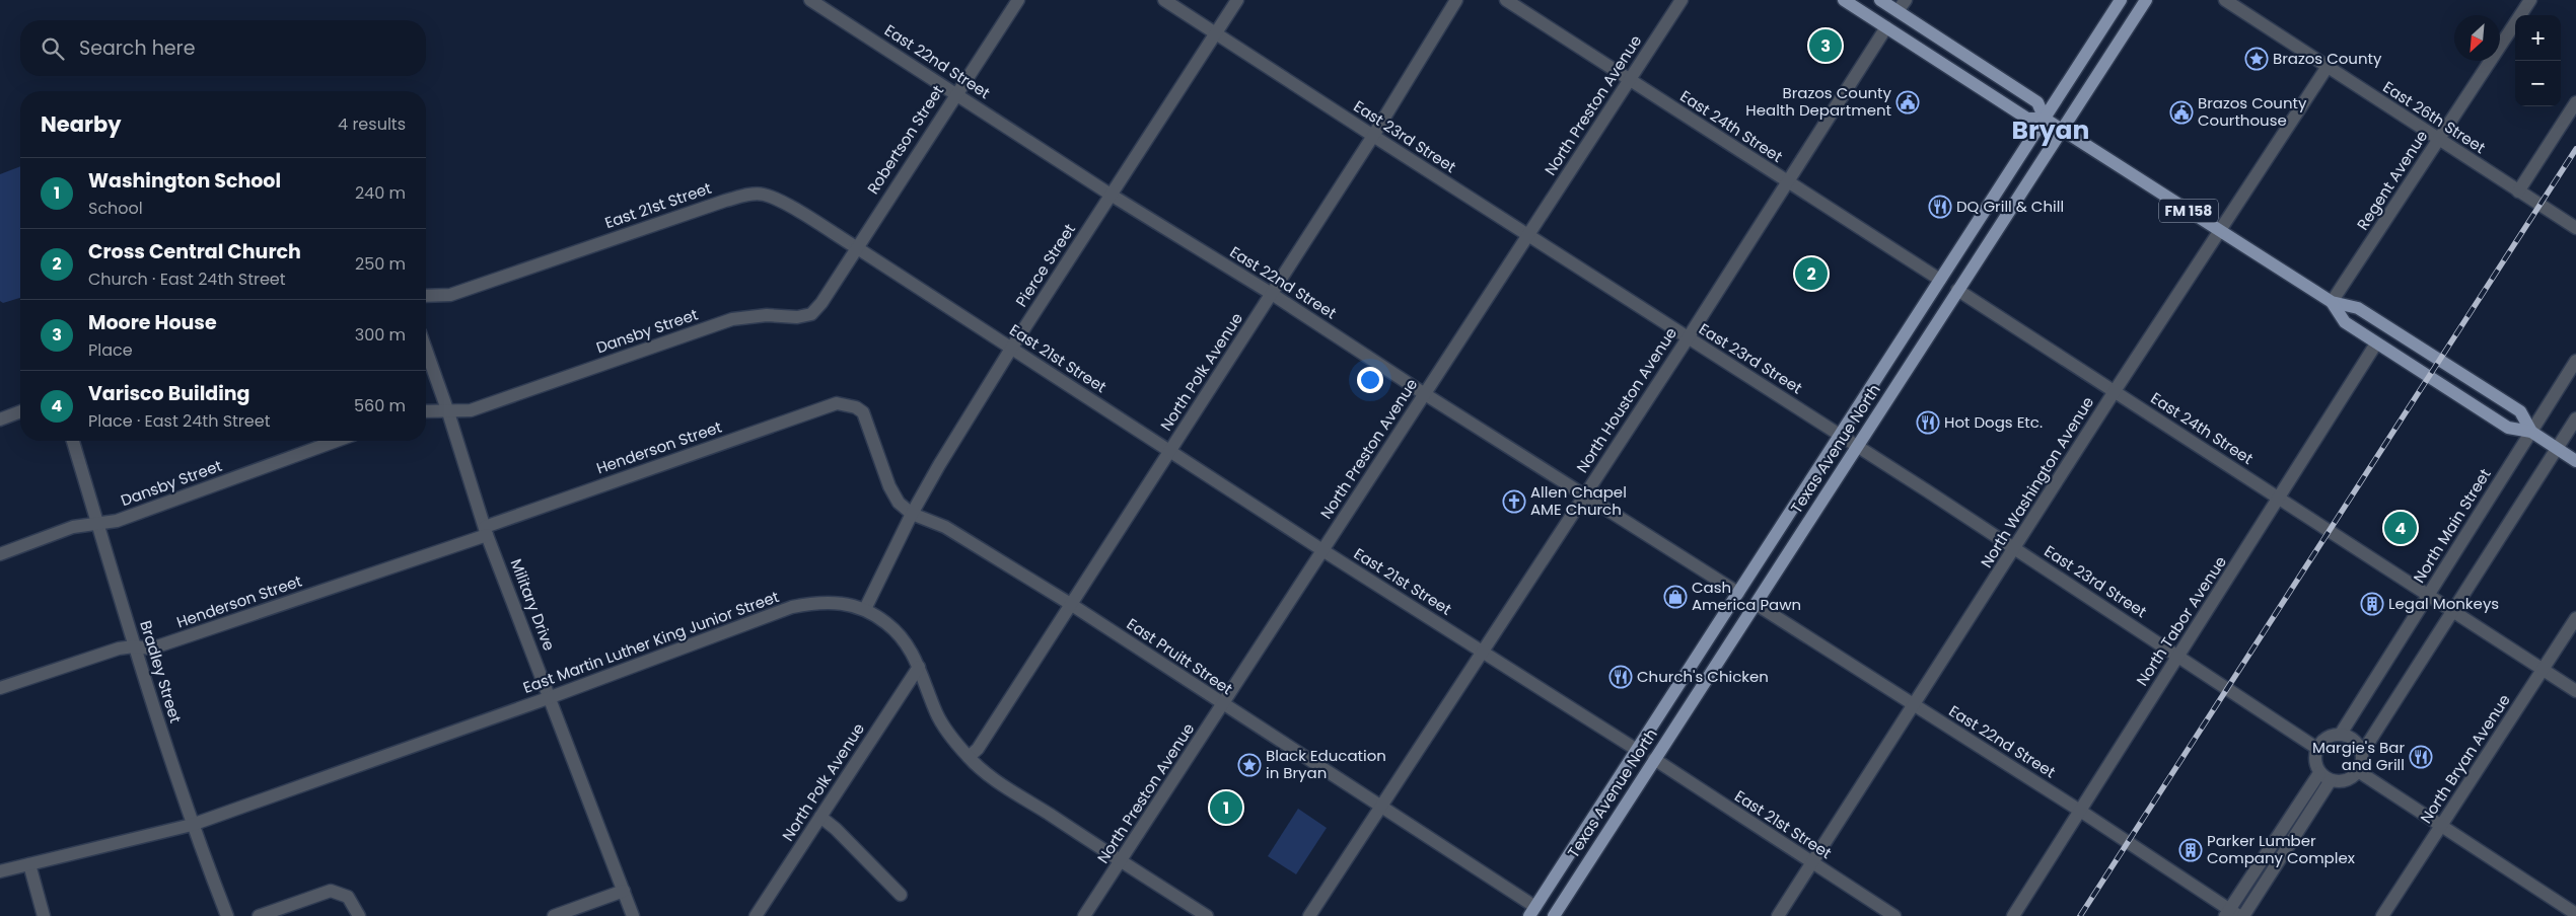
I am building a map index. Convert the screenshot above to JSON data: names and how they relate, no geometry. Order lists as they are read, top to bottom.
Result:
{
  "streets": {
    "main road": ["FM 158", "Texas Avenue North"],
    "street": [
      "East 22nd Street",
      "North Preston Avenue",
      "East 26th Street",
      "East 24th Street",
      "East 23rd Street",
      "Robertson Street",
      "Regent Avenue",
      "East 21st Street",
      "Pierce Street",
      "Dansby Street",
      "North Polk Avenue",
      "North Houston Avenue",
      "Henderson Street",
      "North Washington Avenue",
      "North Main Street",
      "Military Drive",
      "North Tabor Avenue",
      "East Martin Luther King Junior Street",
      "East Pruitt Street",
      "Bradley Street",
      "North Bryan Avenue"
    ]
  },
  "crossings": [
    ["East 22nd Street", "North Preston Avenue"],
    ["East 22nd Street", "Robertson Street"],
    ["East 22nd Street", "Pierce Street"],
    ["East 22nd Street", "North Polk Avenue"],
    ["East 22nd Street", "North Houston Avenue"],
    ["East 22nd Street", "Texas Avenue North"],
    ["East 22nd Street", "North Washington Avenue"],
    ["East 22nd Street", "North Tabor Avenue"],
    ["North Preston Avenue", "East 24th Street"],
    ["North Preston Avenue", "East 23rd Street"],
    ["North Preston Avenue", "East 21st Street"],
    ["North Preston Avenue", "East Martin Luther King Junior Street"],
    ["North Preston Avenue", "East Pruitt Street"],
    ["East 26th Street", "Regent Avenue"],
    ["East 26th Street", "North Washington Avenue"],
    ["East 24th Street", "North Houston Avenue"],
    ["East 24th Street", "Texas Avenue North"],
    ["East 24th Street", "North Washington Avenue"],
    ["East 24th Street", "North Main Street"],
    ["East 24th Street", "North Tabor Avenue"],
    ["East 24th Street", "North Bryan Avenue"],
    ["East 23rd Street", "Pierce Street"],
    ["East 23rd Street", "North Polk Avenue"],
    ["East 23rd Street", "North Houston Avenue"],
    ["East 23rd Street", "Texas Avenue North"],
    ["East 23rd Street", "North Washington Avenue"],
    ["East 23rd Street", "North Main Street"],
    ["East 23rd Street", "North Tabor Avenue"],
    ["Robertson Street", "East 21st Street"],
    ["Robertson Street", "Dansby Street"],
    ["Regent Avenue", "FM 158"],
    ["East 21st Street", "Pierce Street"],
    ["East 21st Street", "Dansby Street"],
    ["East 21st Street", "North Polk Avenue"],
    ["East 21st Street", "North Houston Avenue"],
    ["East 21st Street", "Texas Avenue North"],
    ["East 21st Street", "North Washington Avenue"],
    ["FM 158", "North Houston Avenue"],
    ["FM 158", "Texas Avenue North"],
    ["FM 158", "North Washington Avenue"],
    ["FM 158", "North Main Street"],
    ["FM 158", "North Tabor Avenue"],
    ["Pierce Street", "East Martin Luther King Junior Street"],
    ["Pierce Street", "East Pruitt Street"],
    ["Dansby Street", "Military Drive"],
    ["Dansby Street", "Bradley Street"],
    ["North Polk Avenue", "East Martin Luther King Junior Street"],
    ["North Polk Avenue", "East Pruitt Street"],
    ["North Houston Avenue", "East Pruitt Street"],
    ["Henderson Street", "Military Drive"],
    ["Henderson Street", "East Pruitt Street"],
    ["Henderson Street", "Bradley Street"],
    ["Texas Avenue North", "East Pruitt Street"],
    ["Military Drive", "East Martin Luther King Junior Street"],
    ["East Martin Luther King Junior Street", "Bradley Street"]
  ],
  "districts": ["Bryan"],
  "places": {
    "place": ["Brazos County", "Black Education in Bryan"],
    "public building": ["Brazos County Health Department", "Brazos County Courthouse"],
    "restaurant": [
      "DQ Grill & Chill",
      "Hot Dogs Etc.",
      "Church's Chicken",
      "Margie's Bar and Grill"
    ],
    "church": ["Allen Chapel AME Church"],
    "shop": ["Cash America Pawn"],
    "building": ["Legal Monkeys", "Parker Lumber Company Complex"]
  },
  "north": "bottom left",
  "page": {
    "map_buttons": ["+", "−"],
    "search": "Search here",
    "pins": [
      "3",
      "2",
      "4",
      "1"
    ],
    "heading": ["Nearby", "4 results"],
    "list": [
      {
        "mark": "1",
        "name": "Washington School",
        "note": "School",
        "value": "240 m"
      },
      {
        "mark": "2",
        "name": "Cross Central Church",
        "note": "Church · East 24th Street",
        "value": "250 m"
      },
      {
        "mark": "3",
        "name": "Moore House",
        "note": "Place",
        "value": "300 m"
      },
      {
        "mark": "4",
        "name": "Varisco Building",
        "note": "Place · East 24th Street",
        "value": "560 m"
      }
    ]
  }
}
